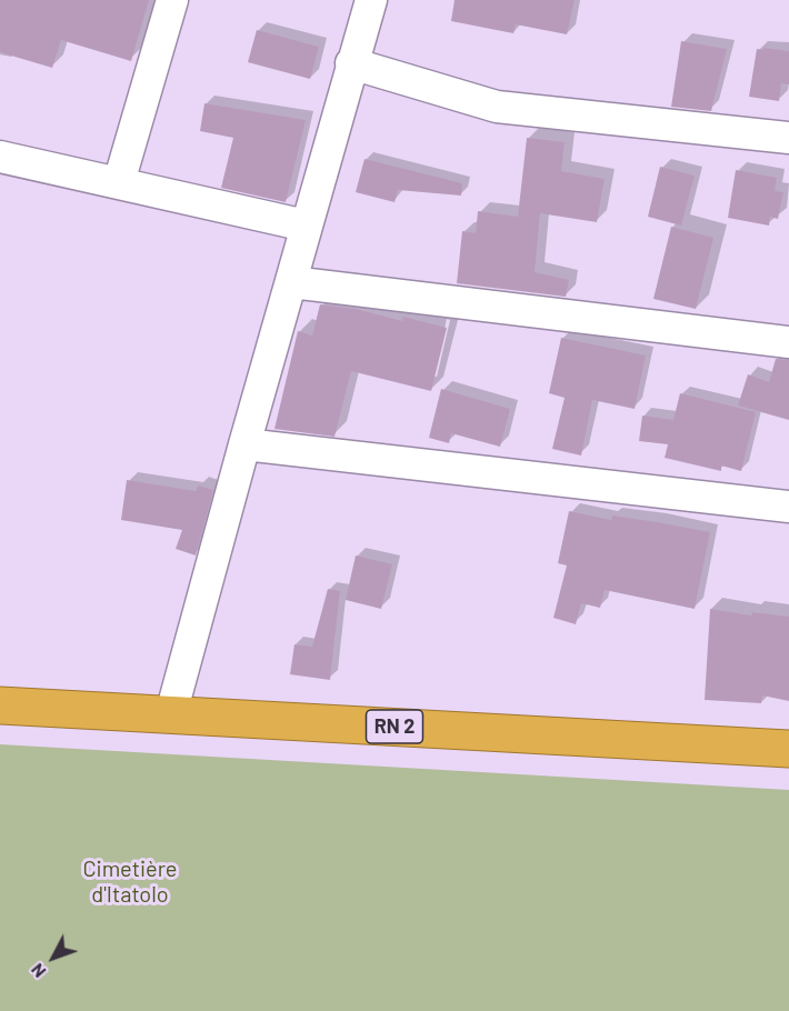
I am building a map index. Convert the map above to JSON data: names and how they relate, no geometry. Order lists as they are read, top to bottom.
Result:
{
  "streets": {
    "highway": ["RN 2"]
  },
  "parks": ["Cimetière d'Itatolo"],
  "north": "bottom left"
}
